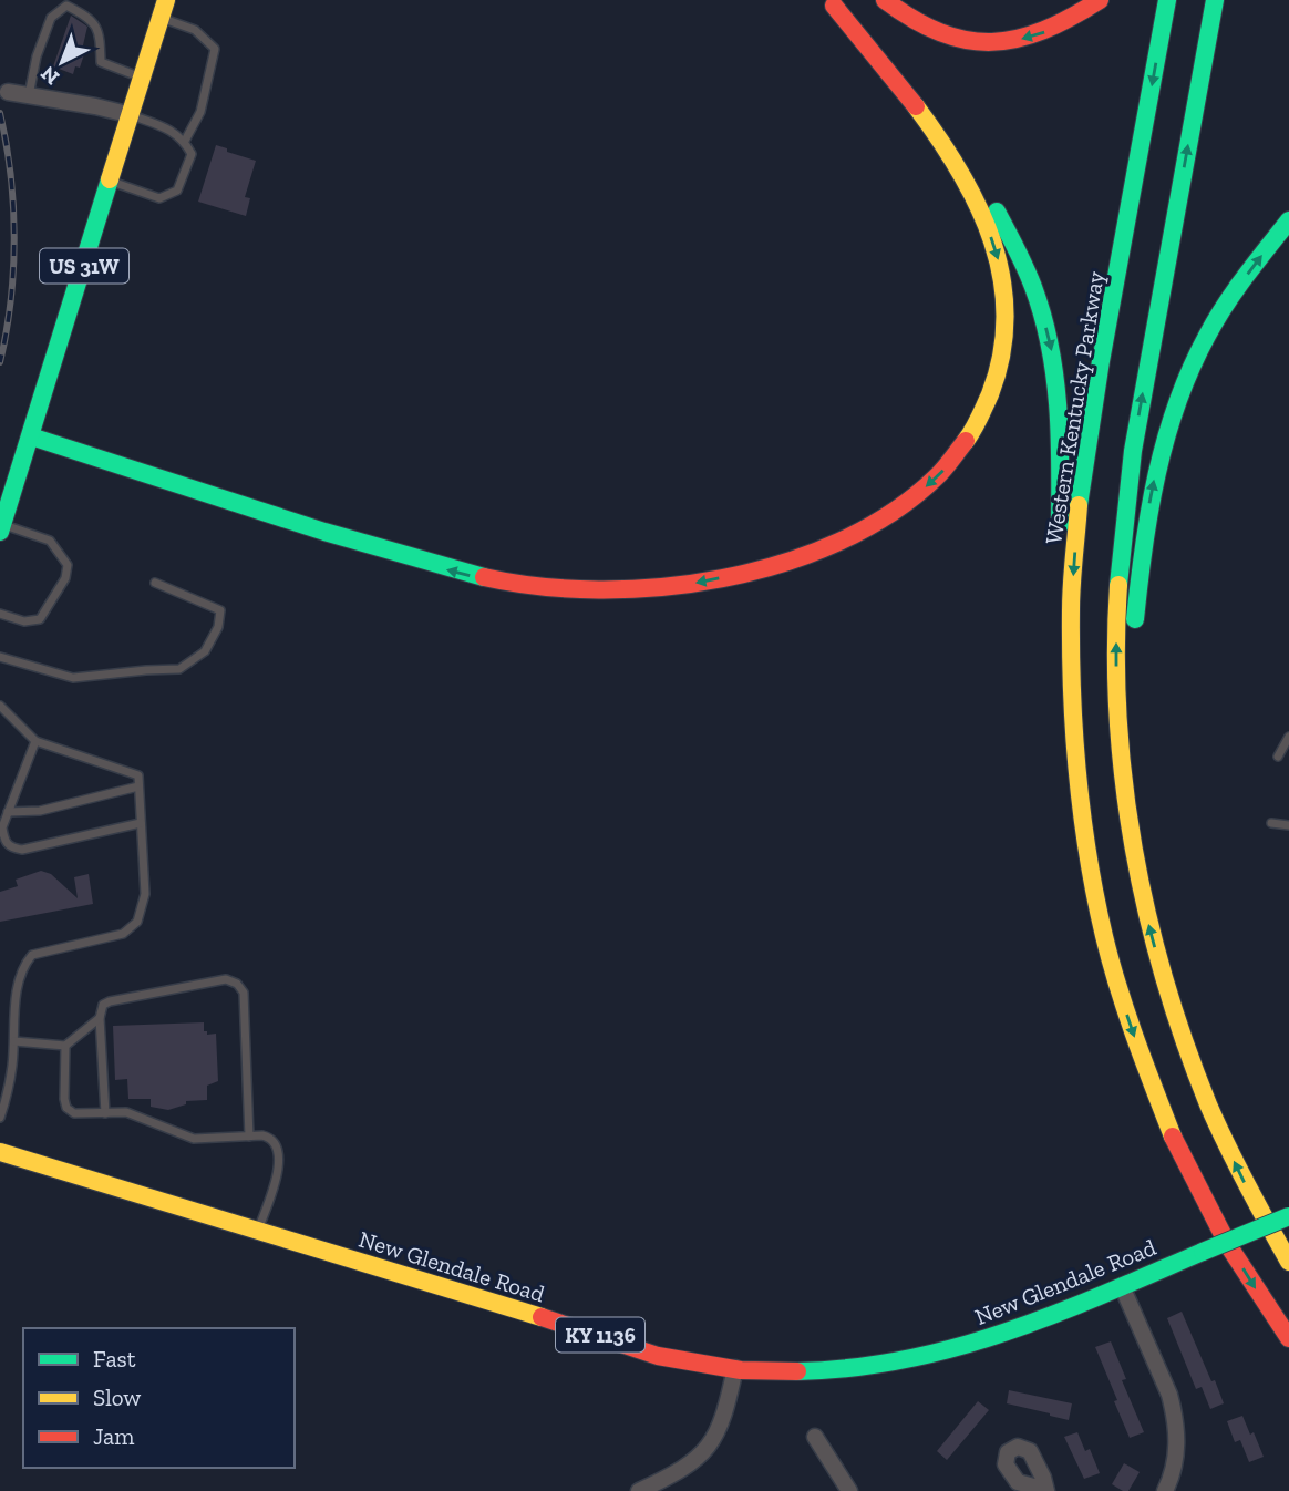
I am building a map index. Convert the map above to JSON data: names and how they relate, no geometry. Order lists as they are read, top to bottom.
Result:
{
  "streets": {
    "main road": [
      "US 31W",
      "Western Kentucky Parkway",
      "New Glendale Road",
      "KY 1136"
    ]
  },
  "legend": ["Fast", "Slow", "Jam"],
  "north": "bottom left"
}
